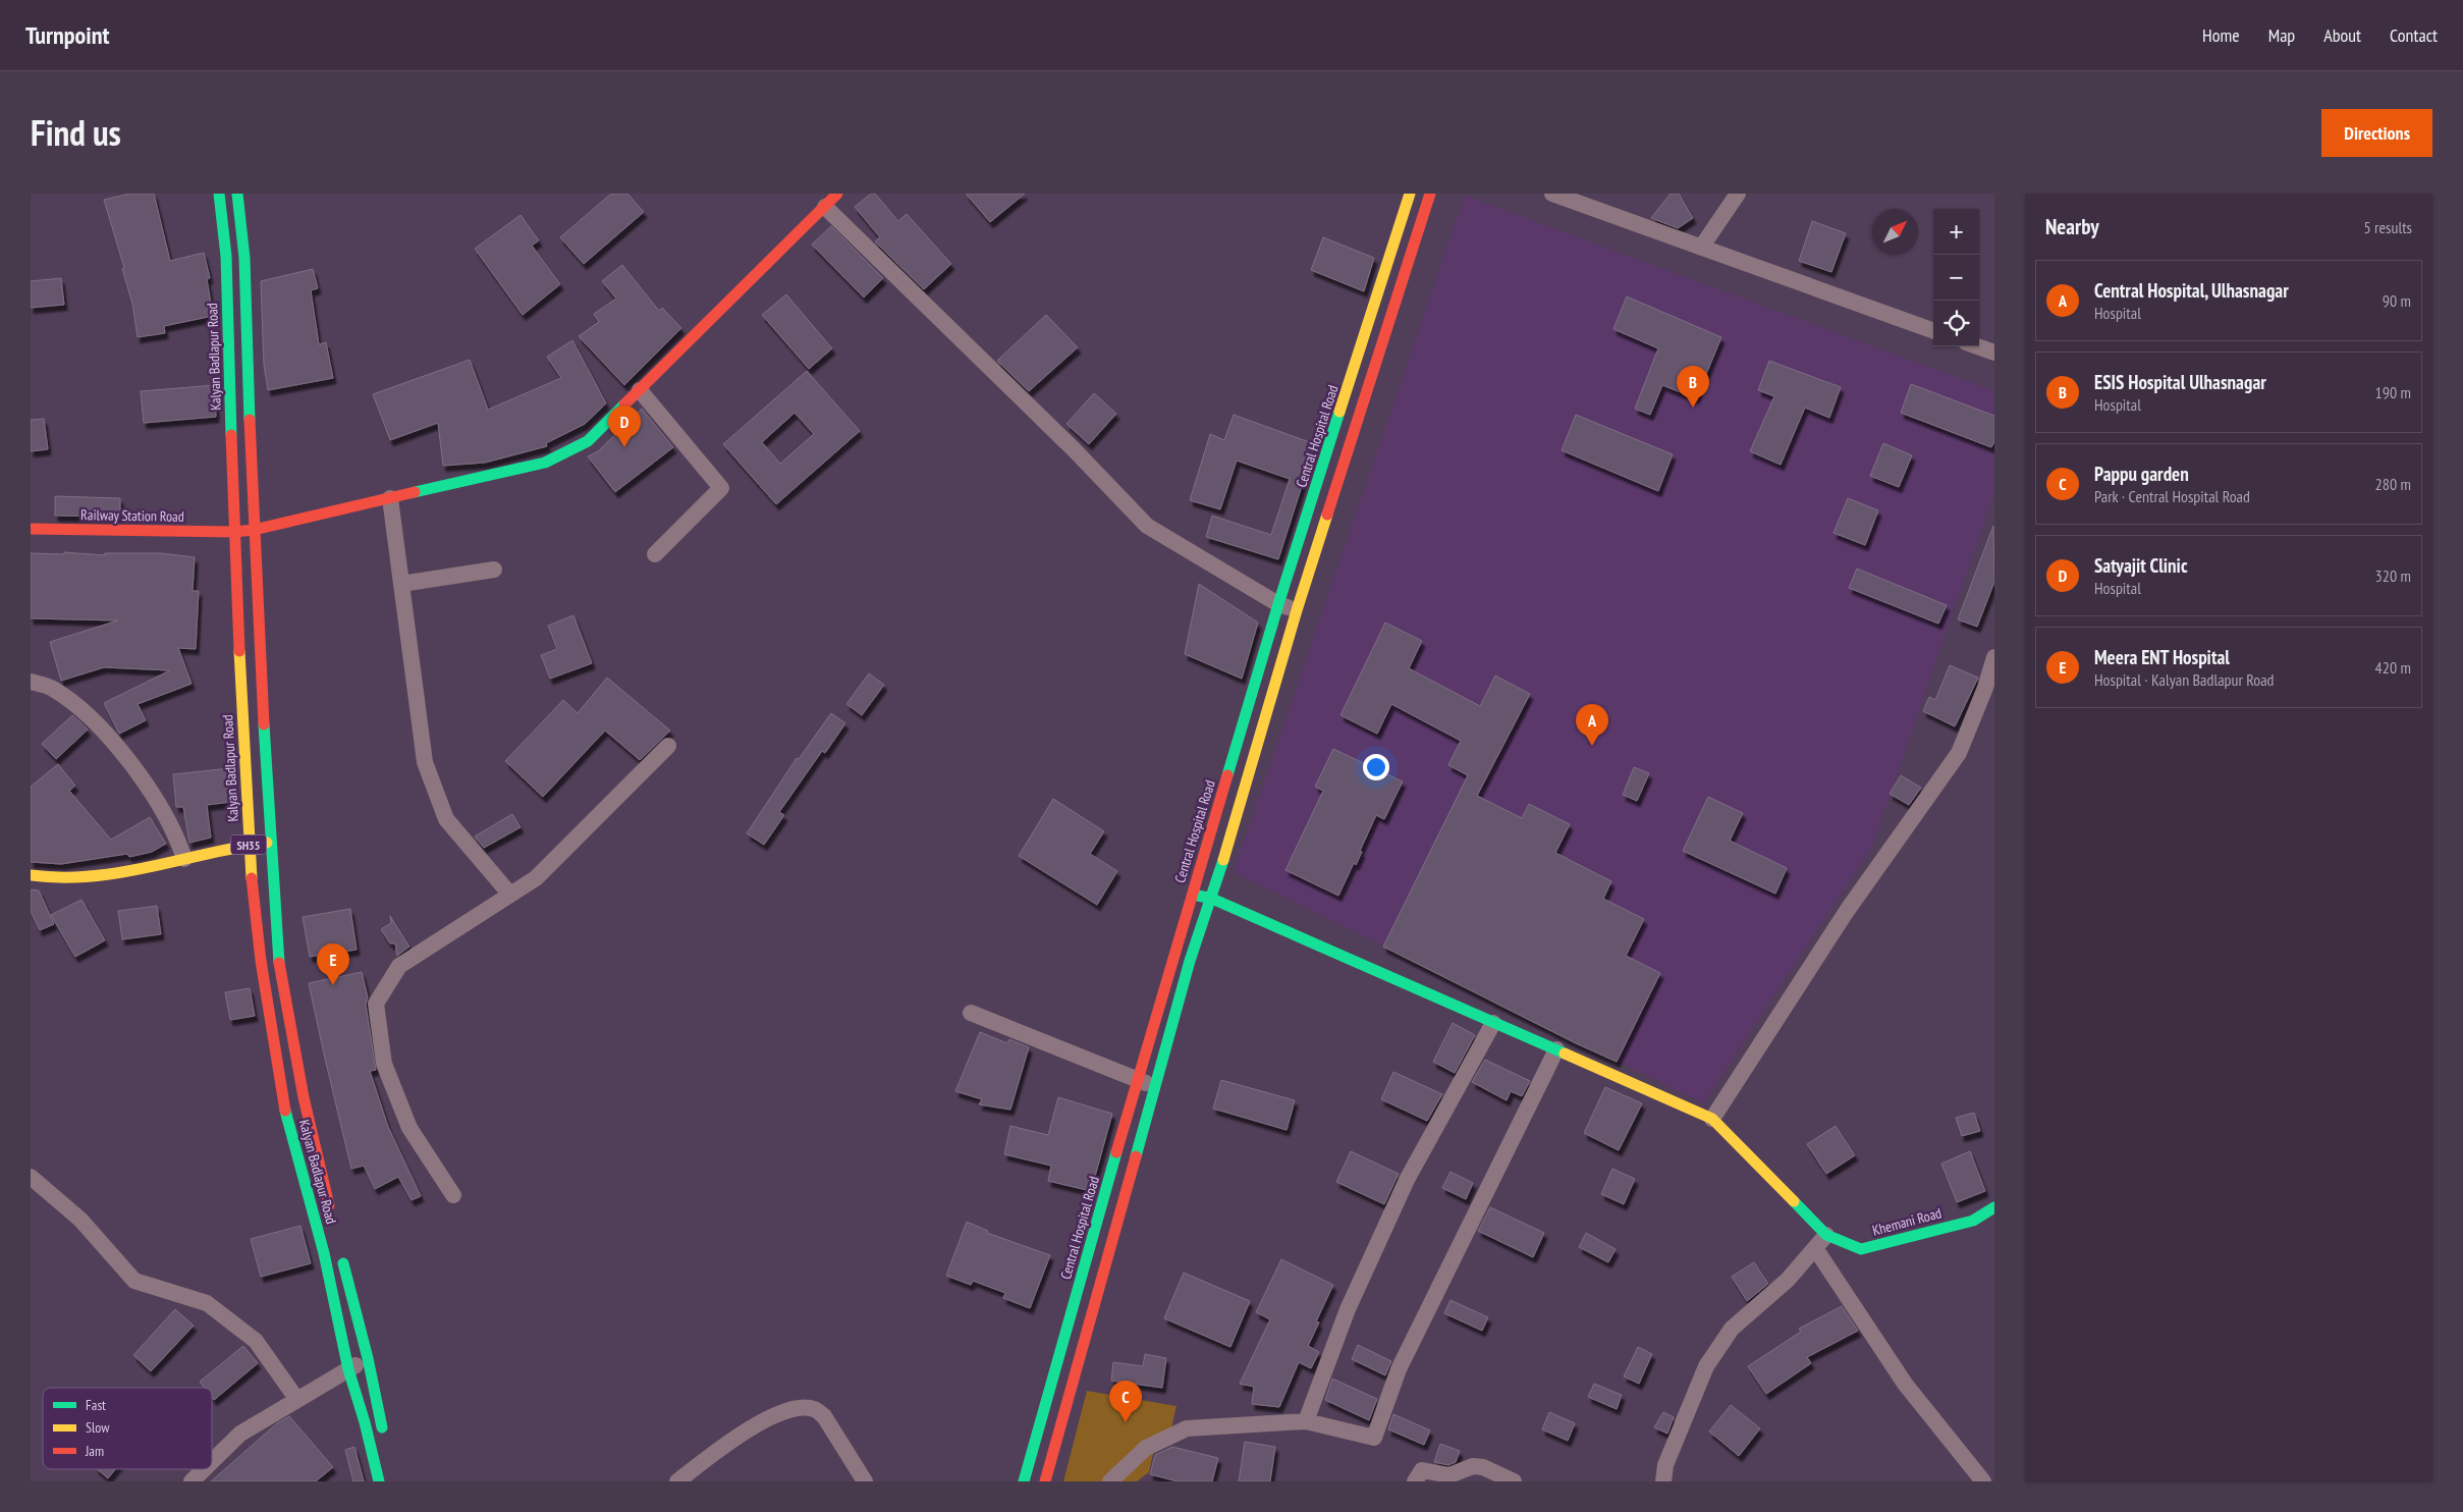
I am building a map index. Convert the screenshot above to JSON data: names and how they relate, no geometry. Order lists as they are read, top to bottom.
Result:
{
  "streets": {
    "street": [
      "Kalyan Badlapur Road",
      "Central Hospital Road",
      "Railway Station Road",
      "SH35",
      "Khemani Road"
    ]
  },
  "crossings": [
    ["Kalyan Badlapur Road", "Railway Station Road"]
  ],
  "legend": ["Fast", "Slow", "Jam"],
  "north": "top right",
  "page": {
    "header": "Turnpoint",
    "nav": [
      "Home",
      "Map",
      "About",
      "Contact"
    ],
    "title": "Find us",
    "buttons": "Directions",
    "heading": ["Nearby", "5 results"],
    "map_buttons": ["+", "−"],
    "list": [
      {
        "mark": "A",
        "name": "Central Hospital, Ulhasnagar",
        "note": "Hospital",
        "value": "90 m"
      },
      {
        "mark": "B",
        "name": "ESIS Hospital Ulhasnagar",
        "note": "Hospital",
        "value": "190 m"
      },
      {
        "mark": "C",
        "name": "Pappu garden",
        "note": "Park · Central Hospital Road",
        "value": "280 m"
      },
      {
        "mark": "D",
        "name": "Satyajit Clinic",
        "note": "Hospital",
        "value": "320 m"
      },
      {
        "mark": "E",
        "name": "Meera ENT Hospital",
        "note": "Hospital · Kalyan Badlapur Road",
        "value": "420 m"
      }
    ],
    "pins": [
      "B",
      "D",
      "A",
      "E",
      "C"
    ]
  }
}
